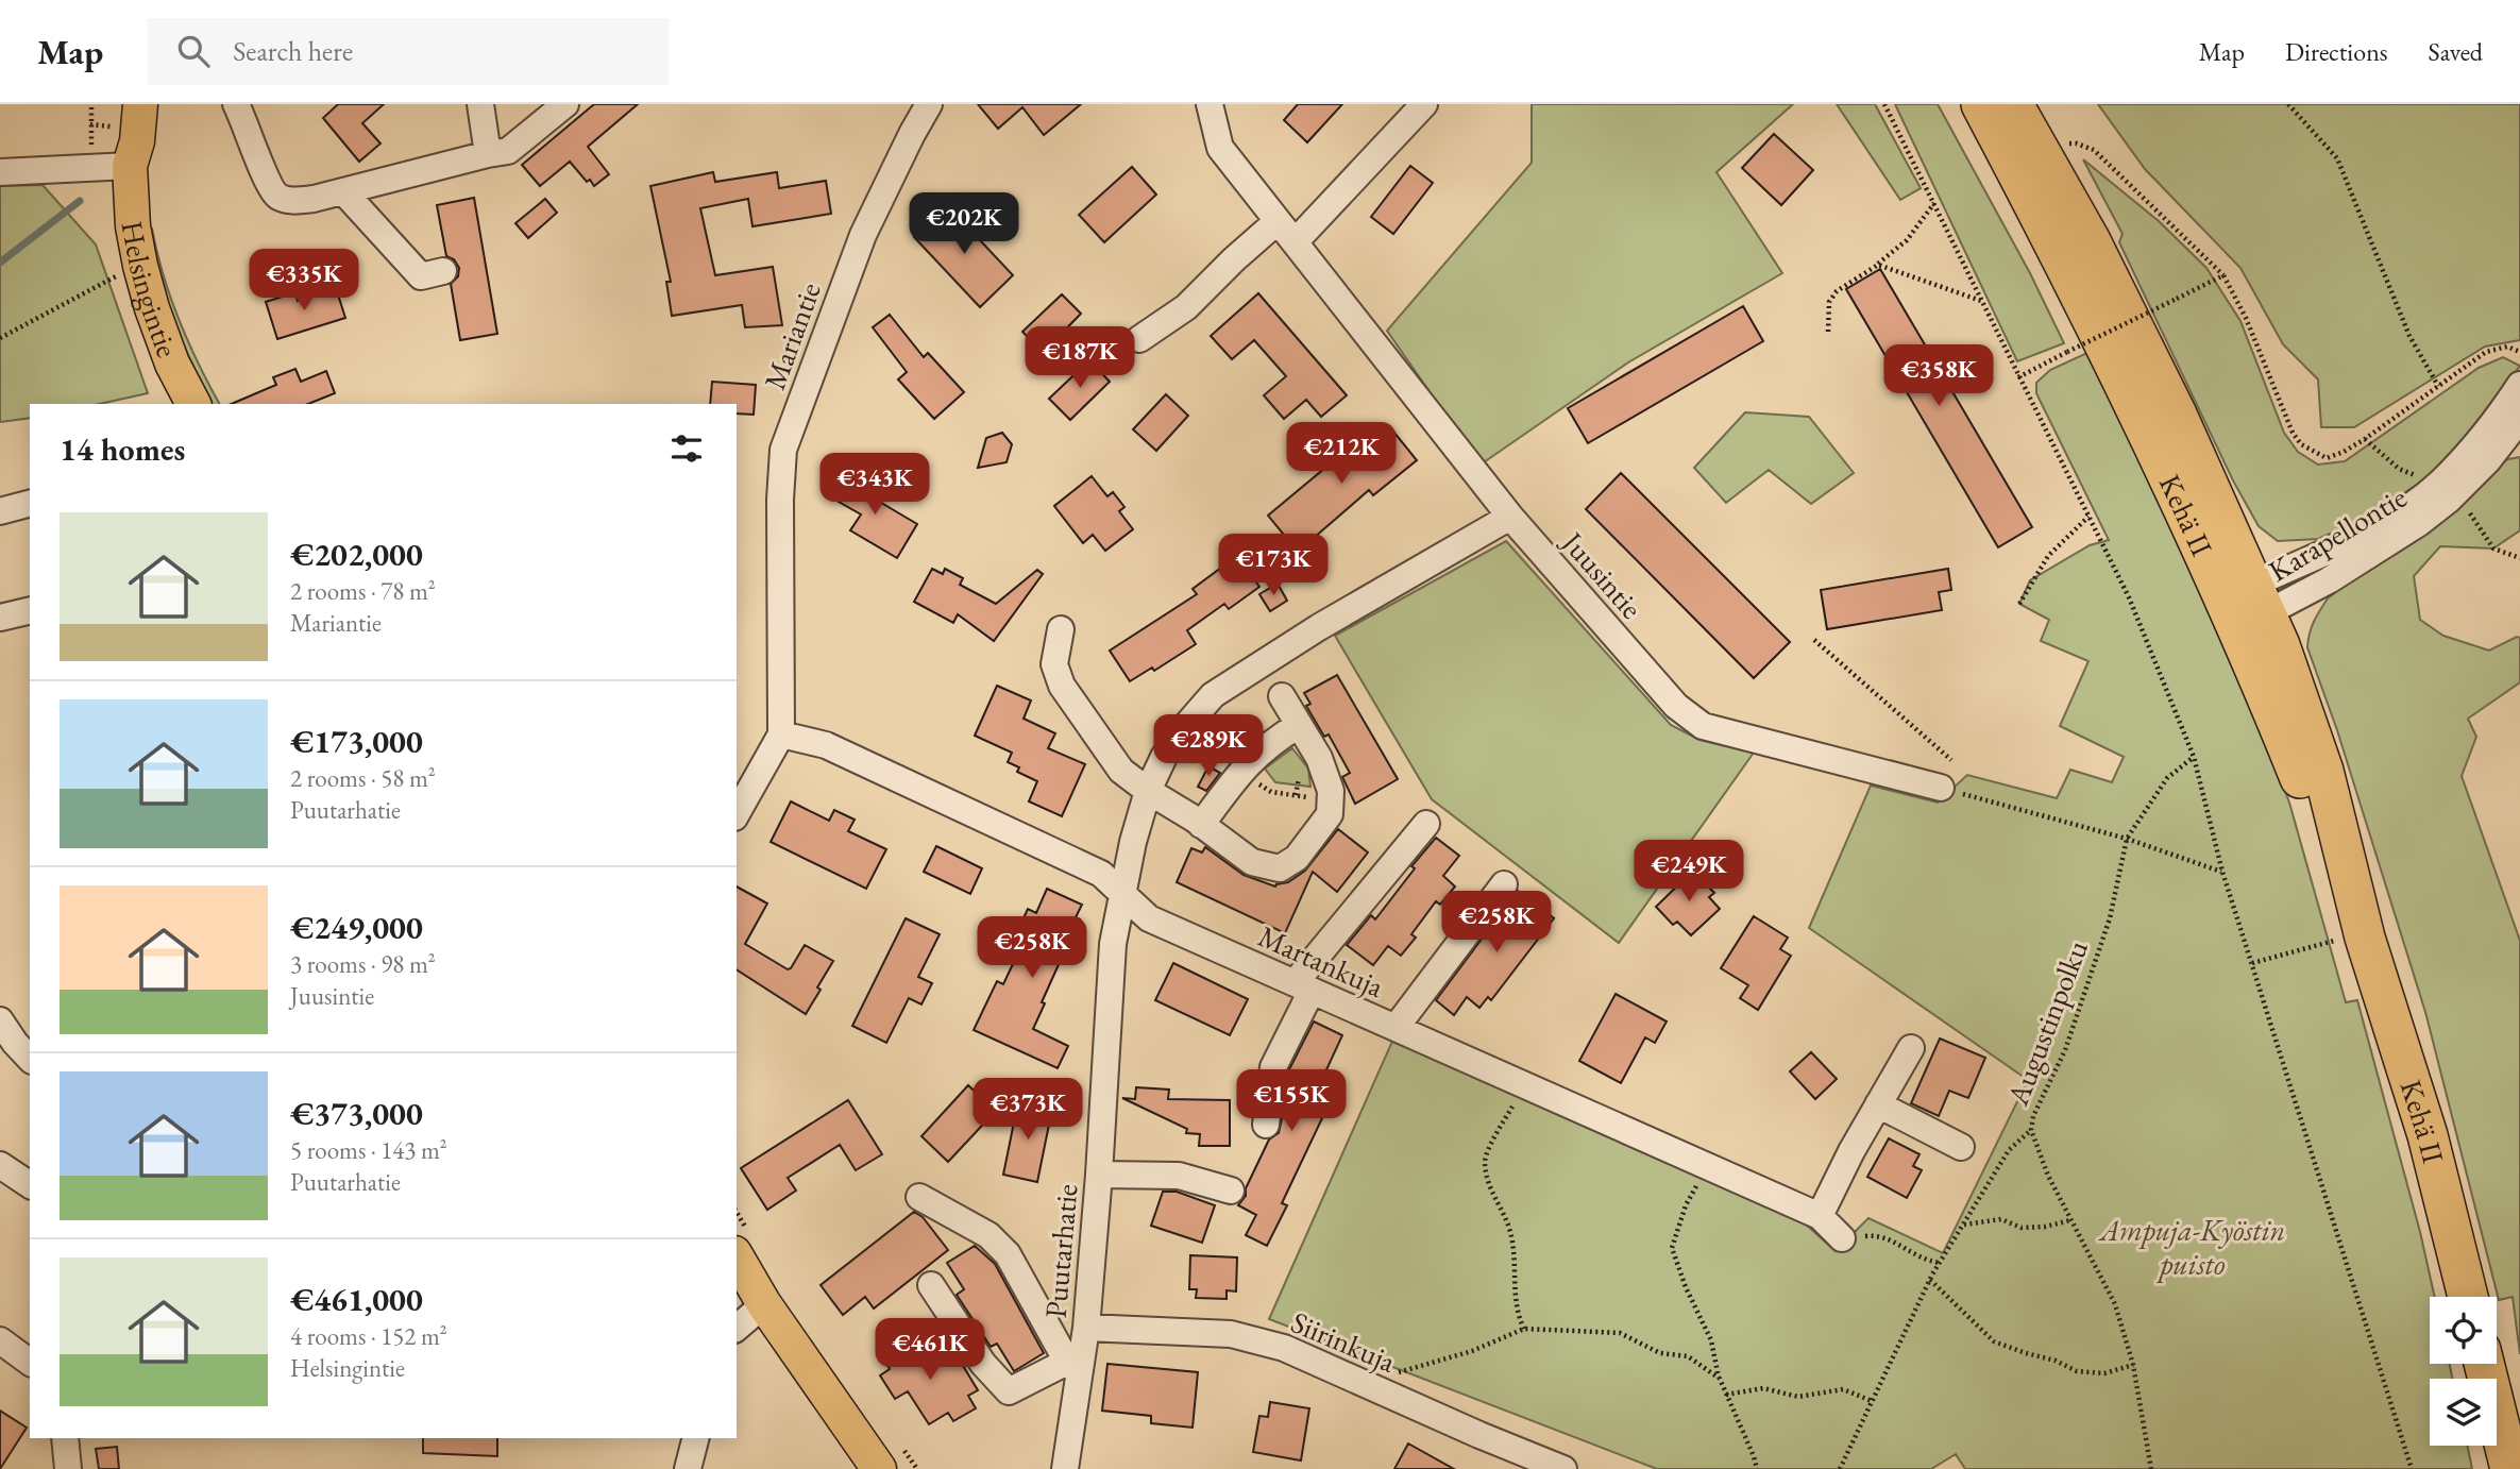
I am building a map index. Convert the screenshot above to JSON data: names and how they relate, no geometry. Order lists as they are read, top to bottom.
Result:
{
  "streets": {
    "highway": ["Kehä II"],
    "main road": ["Helsingintie"],
    "street": [
      "Mariantie",
      "Karapellontie",
      "Juusintie",
      "Martankuja",
      "Puutarhatie",
      "Siirinkuja"
    ],
    "path": ["Augustinpolku"]
  },
  "crossings": [
    ["Mariantie", "Martankuja"],
    ["Kehä II", "Karapellontie"],
    ["Juusintie", "Puutarhatie"],
    ["Martankuja", "Puutarhatie"],
    ["Puutarhatie", "Siirinkuja"]
  ],
  "parks": ["Ampuja-Kyöstin puisto"],
  "page": {
    "header": "Map",
    "search": "Search here",
    "nav": ["Map", "Directions", "Saved"],
    "price": [
      "€202K",
      "€335K",
      "€187K",
      "€358K",
      "€212K",
      "€343K",
      "€173K",
      "€289K",
      "€249K",
      "€258K",
      "€258K",
      "€155K",
      "€373K",
      "€461K"
    ],
    "heading": "14 homes",
    "list": [
      {
        "name": "€202,000",
        "note": "2 rooms · 78 m² · Mariantie"
      },
      {
        "name": "€173,000",
        "note": "2 rooms · 58 m² · Puutarhatie"
      },
      {
        "name": "€249,000",
        "note": "3 rooms · 98 m² · Juusintie"
      },
      {
        "name": "€373,000",
        "note": "5 rooms · 143 m² · Puutarhatie"
      },
      {
        "name": "€461,000",
        "note": "4 rooms · 152 m² · Helsingintie"
      }
    ]
  }
}
